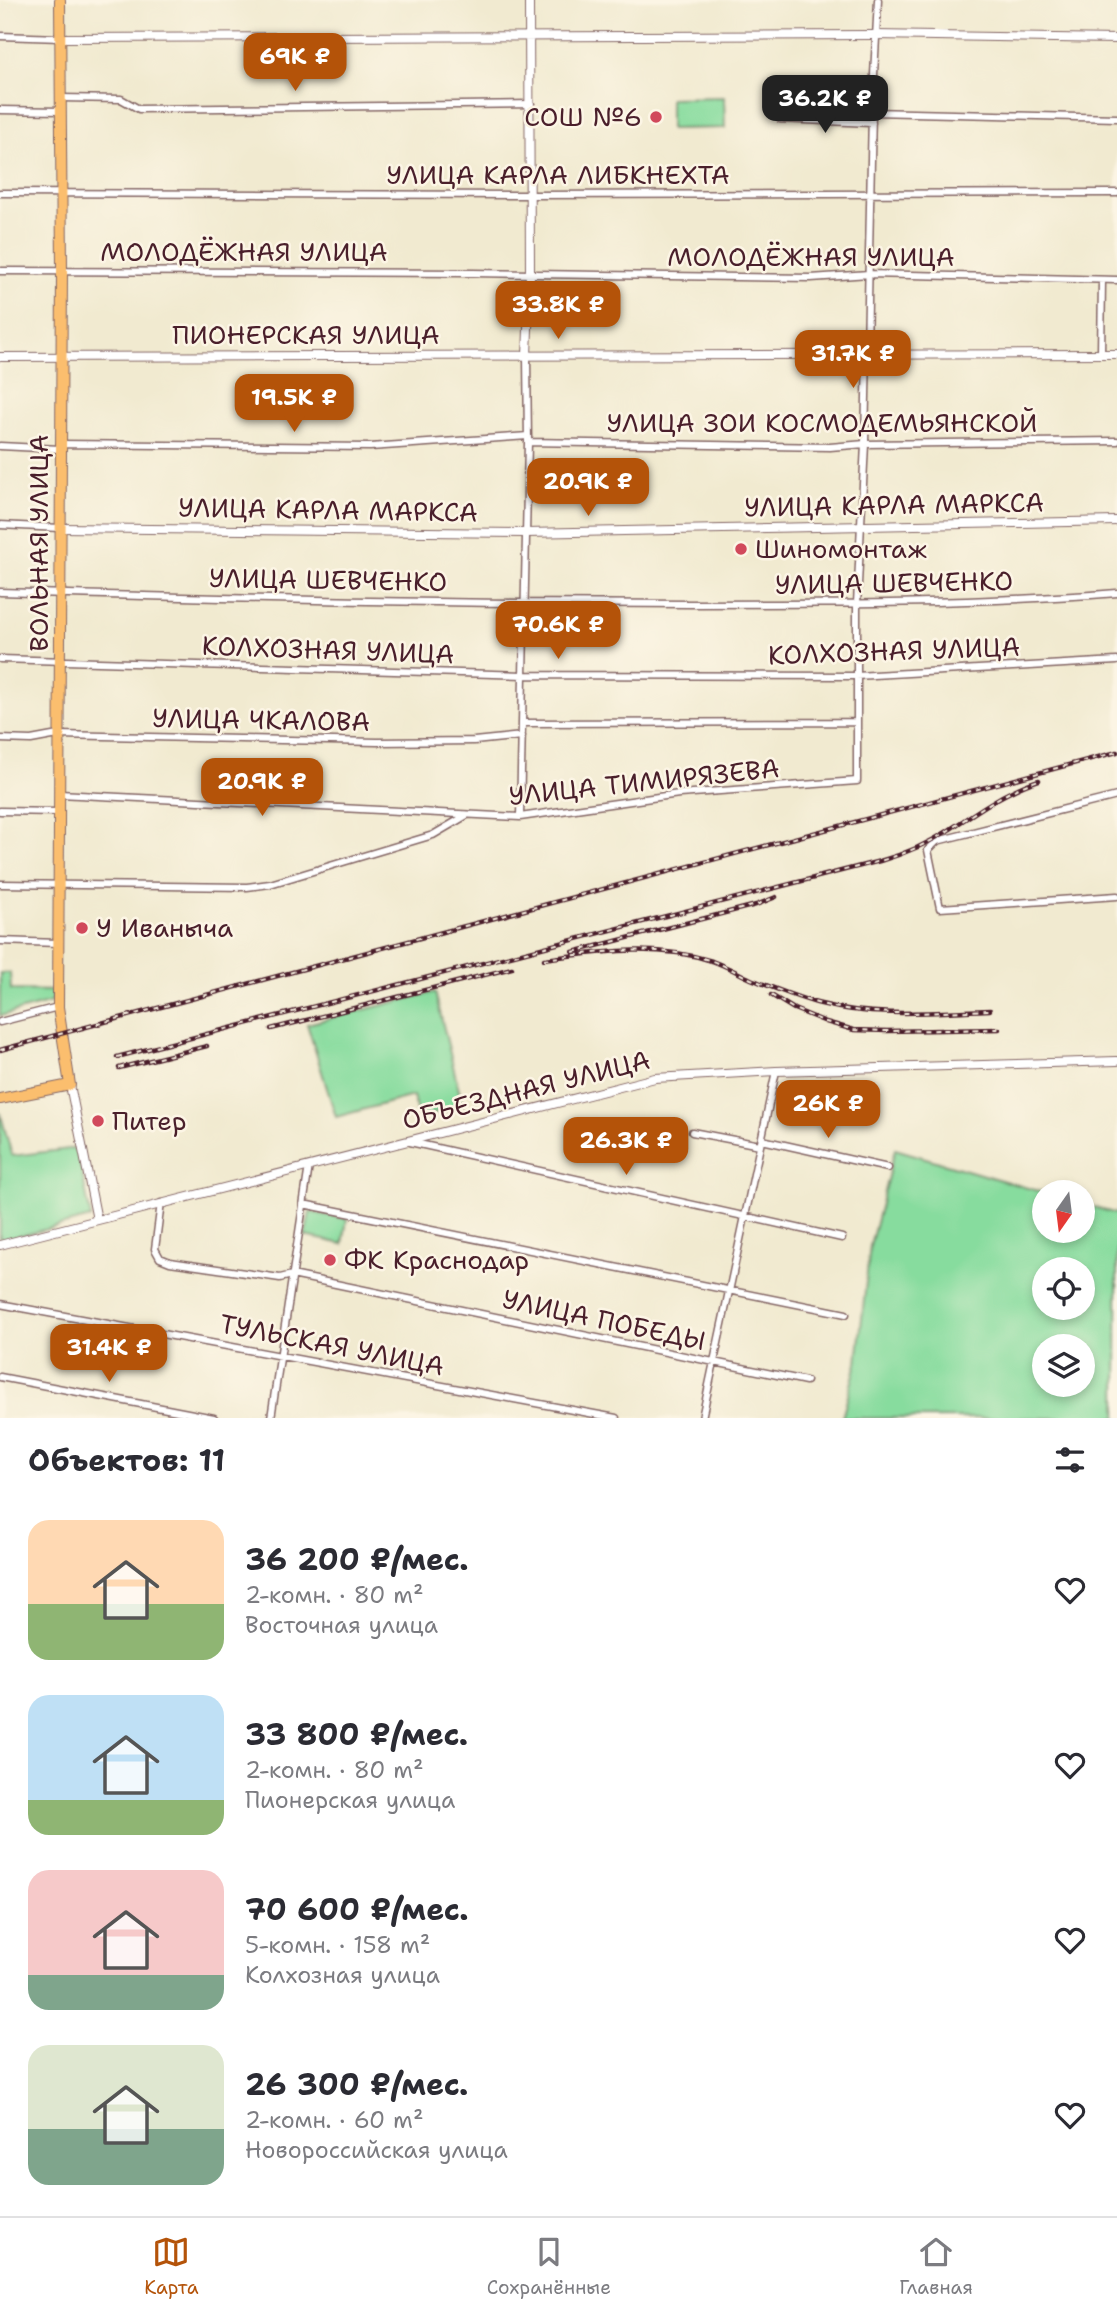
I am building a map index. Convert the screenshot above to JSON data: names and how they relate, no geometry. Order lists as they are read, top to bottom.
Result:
{
  "streets": {
    "main road": ["ВОЛЬНАЯ УЛИЦА"],
    "street": [
      "УЛИЦА КАРЛА ЛИБКНЕХТА",
      "МОЛОДЁЖНАЯ УЛИЦА",
      "ПИОНЕРСКАЯ УЛИЦА",
      "УЛИЦА ЗОИ КОСМОДЕМЬЯНСКОЙ",
      "УЛИЦА КАРЛА МАРКСА",
      "УЛИЦА ШЕВЧЕНКО",
      "КОЛХОЗНАЯ УЛИЦА",
      "УЛИЦА ЧКАЛОВА",
      "УЛИЦА ТИМИРЯЗЕВА",
      "ОБЪЕЗДНАЯ УЛИЦА",
      "УЛИЦА ПОБЕДЫ",
      "ТУЛЬСКАЯ УЛИЦА"
    ]
  },
  "crossings": [
    ["УЛИЦА КАРЛА ЛИБКНЕХТА", "ВОЛЬНАЯ УЛИЦА"],
    ["МОЛОДЁЖНАЯ УЛИЦА", "ВОЛЬНАЯ УЛИЦА"],
    ["ПИОНЕРСКАЯ УЛИЦА", "ВОЛЬНАЯ УЛИЦА"],
    ["УЛИЦА ЗОИ КОСМОДЕМЬЯНСКОЙ", "ВОЛЬНАЯ УЛИЦА"],
    ["УЛИЦА КАРЛА МАРКСА", "ВОЛЬНАЯ УЛИЦА"],
    ["ВОЛЬНАЯ УЛИЦА", "УЛИЦА ШЕВЧЕНКО"],
    ["ВОЛЬНАЯ УЛИЦА", "КОЛХОЗНАЯ УЛИЦА"],
    ["ВОЛЬНАЯ УЛИЦА", "УЛИЦА ЧКАЛОВА"],
    ["ВОЛЬНАЯ УЛИЦА", "УЛИЦА ТИМИРЯЗЕВА"],
    ["ВОЛЬНАЯ УЛИЦА", "ОБЪЕЗДНАЯ УЛИЦА"],
    ["ОБЪЕЗДНАЯ УЛИЦА", "УЛИЦА ПОБЕДЫ"]
  ],
  "places": [
    "СОШ №6",
    "Шиномонтаж",
    "У Иваныча",
    "Питер",
    "ФК Краснодар"
  ],
  "north": "bottom",
  "page": {
    "price": [
      "69K ₽",
      "36.2K ₽",
      "33.8K ₽",
      "31.7K ₽",
      "19.5K ₽",
      "20.9K ₽",
      "70.6K ₽",
      "20.9K ₽",
      "26K ₽",
      "26.3K ₽",
      "31.4K ₽"
    ],
    "heading": "Объектов: 11",
    "list": [
      {
        "name": "36 200 ₽/мес.",
        "note": "2-комн. · 80 m² · Восточная улица"
      },
      {
        "name": "33 800 ₽/мес.",
        "note": "2-комн. · 80 m² · Пионерская улица"
      },
      {
        "name": "70 600 ₽/мес.",
        "note": "5-комн. · 158 m² · Колхозная улица"
      },
      {
        "name": "26 300 ₽/мес.",
        "note": "2-комн. · 60 m² · Новороссийская улица"
      }
    ],
    "tabs": ["Карта", "Сохранённые", "Главная"]
  }
}
